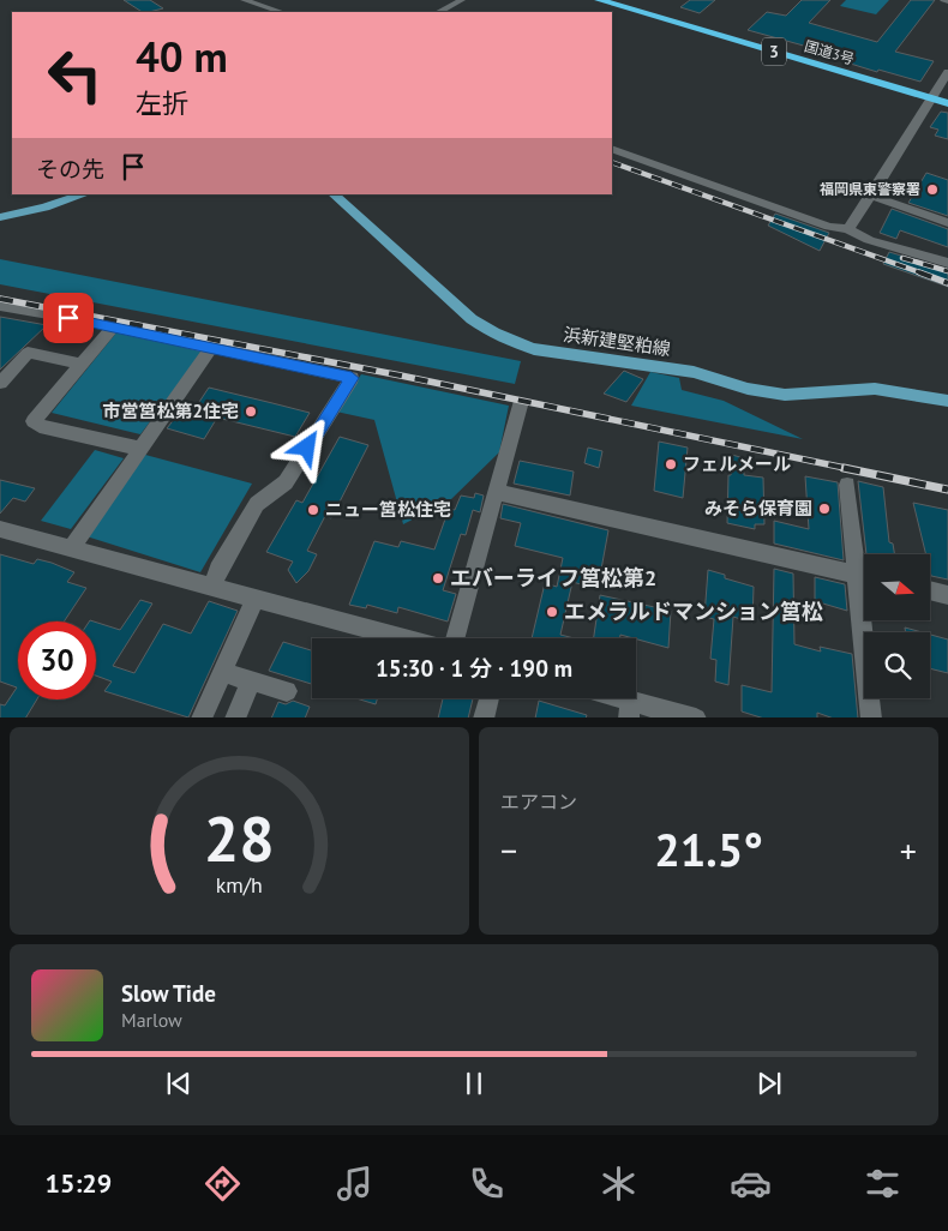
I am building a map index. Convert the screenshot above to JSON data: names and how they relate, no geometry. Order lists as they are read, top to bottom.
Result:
{
  "streets": {
    "highway": ["3", "国道3号"],
    "main road": ["浜新建堅粕線"]
  },
  "places": [
    "福岡県東警察署",
    "市営筥松第2住宅",
    "フェルメール",
    "みそら保育園",
    "ニュー筥松住宅",
    "エバーライフ筥松第2",
    "エメラルドマンション筥松"
  ],
  "north": "right",
  "page": {
    "turn": ["40 m", "左折"],
    "then": "その先",
    "limit": "30",
    "trip": "15:30 · 1 分 · 190 m",
    "tile": "エアコン",
    "heat": ["−", "21.5°", "+"],
    "song": ["Slow Tide", "Marlow"],
    "tabs": "15:29",
    "gauge": ["28", "km/h"]
  }
}
